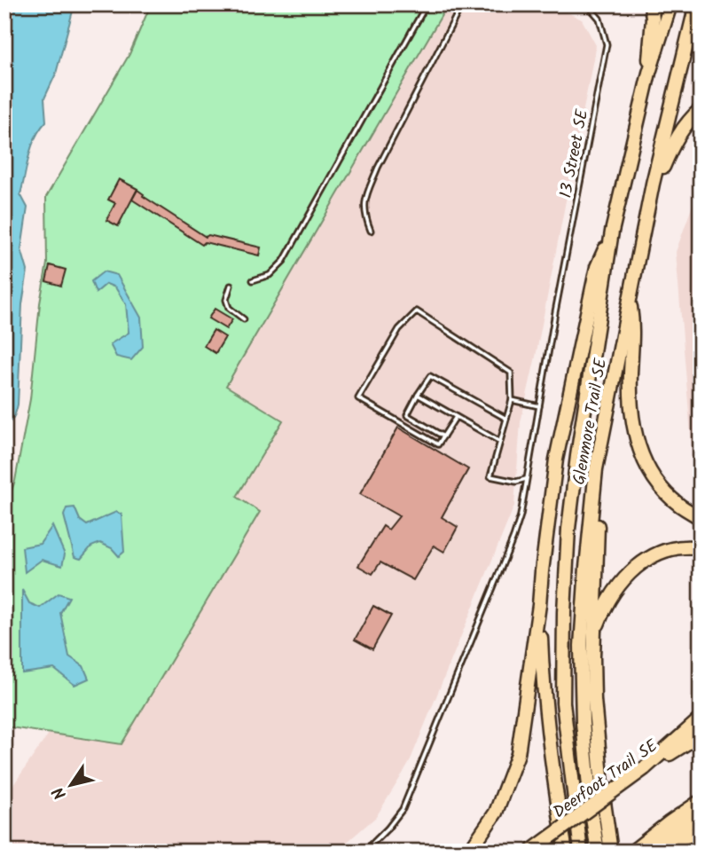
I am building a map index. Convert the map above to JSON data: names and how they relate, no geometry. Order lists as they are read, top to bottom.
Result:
{
  "streets": {
    "highway": ["Glenmore Trail SE", "Deerfoot Trail SE"],
    "lane": ["13 Street SE"]
  },
  "north": "bottom left"
}
